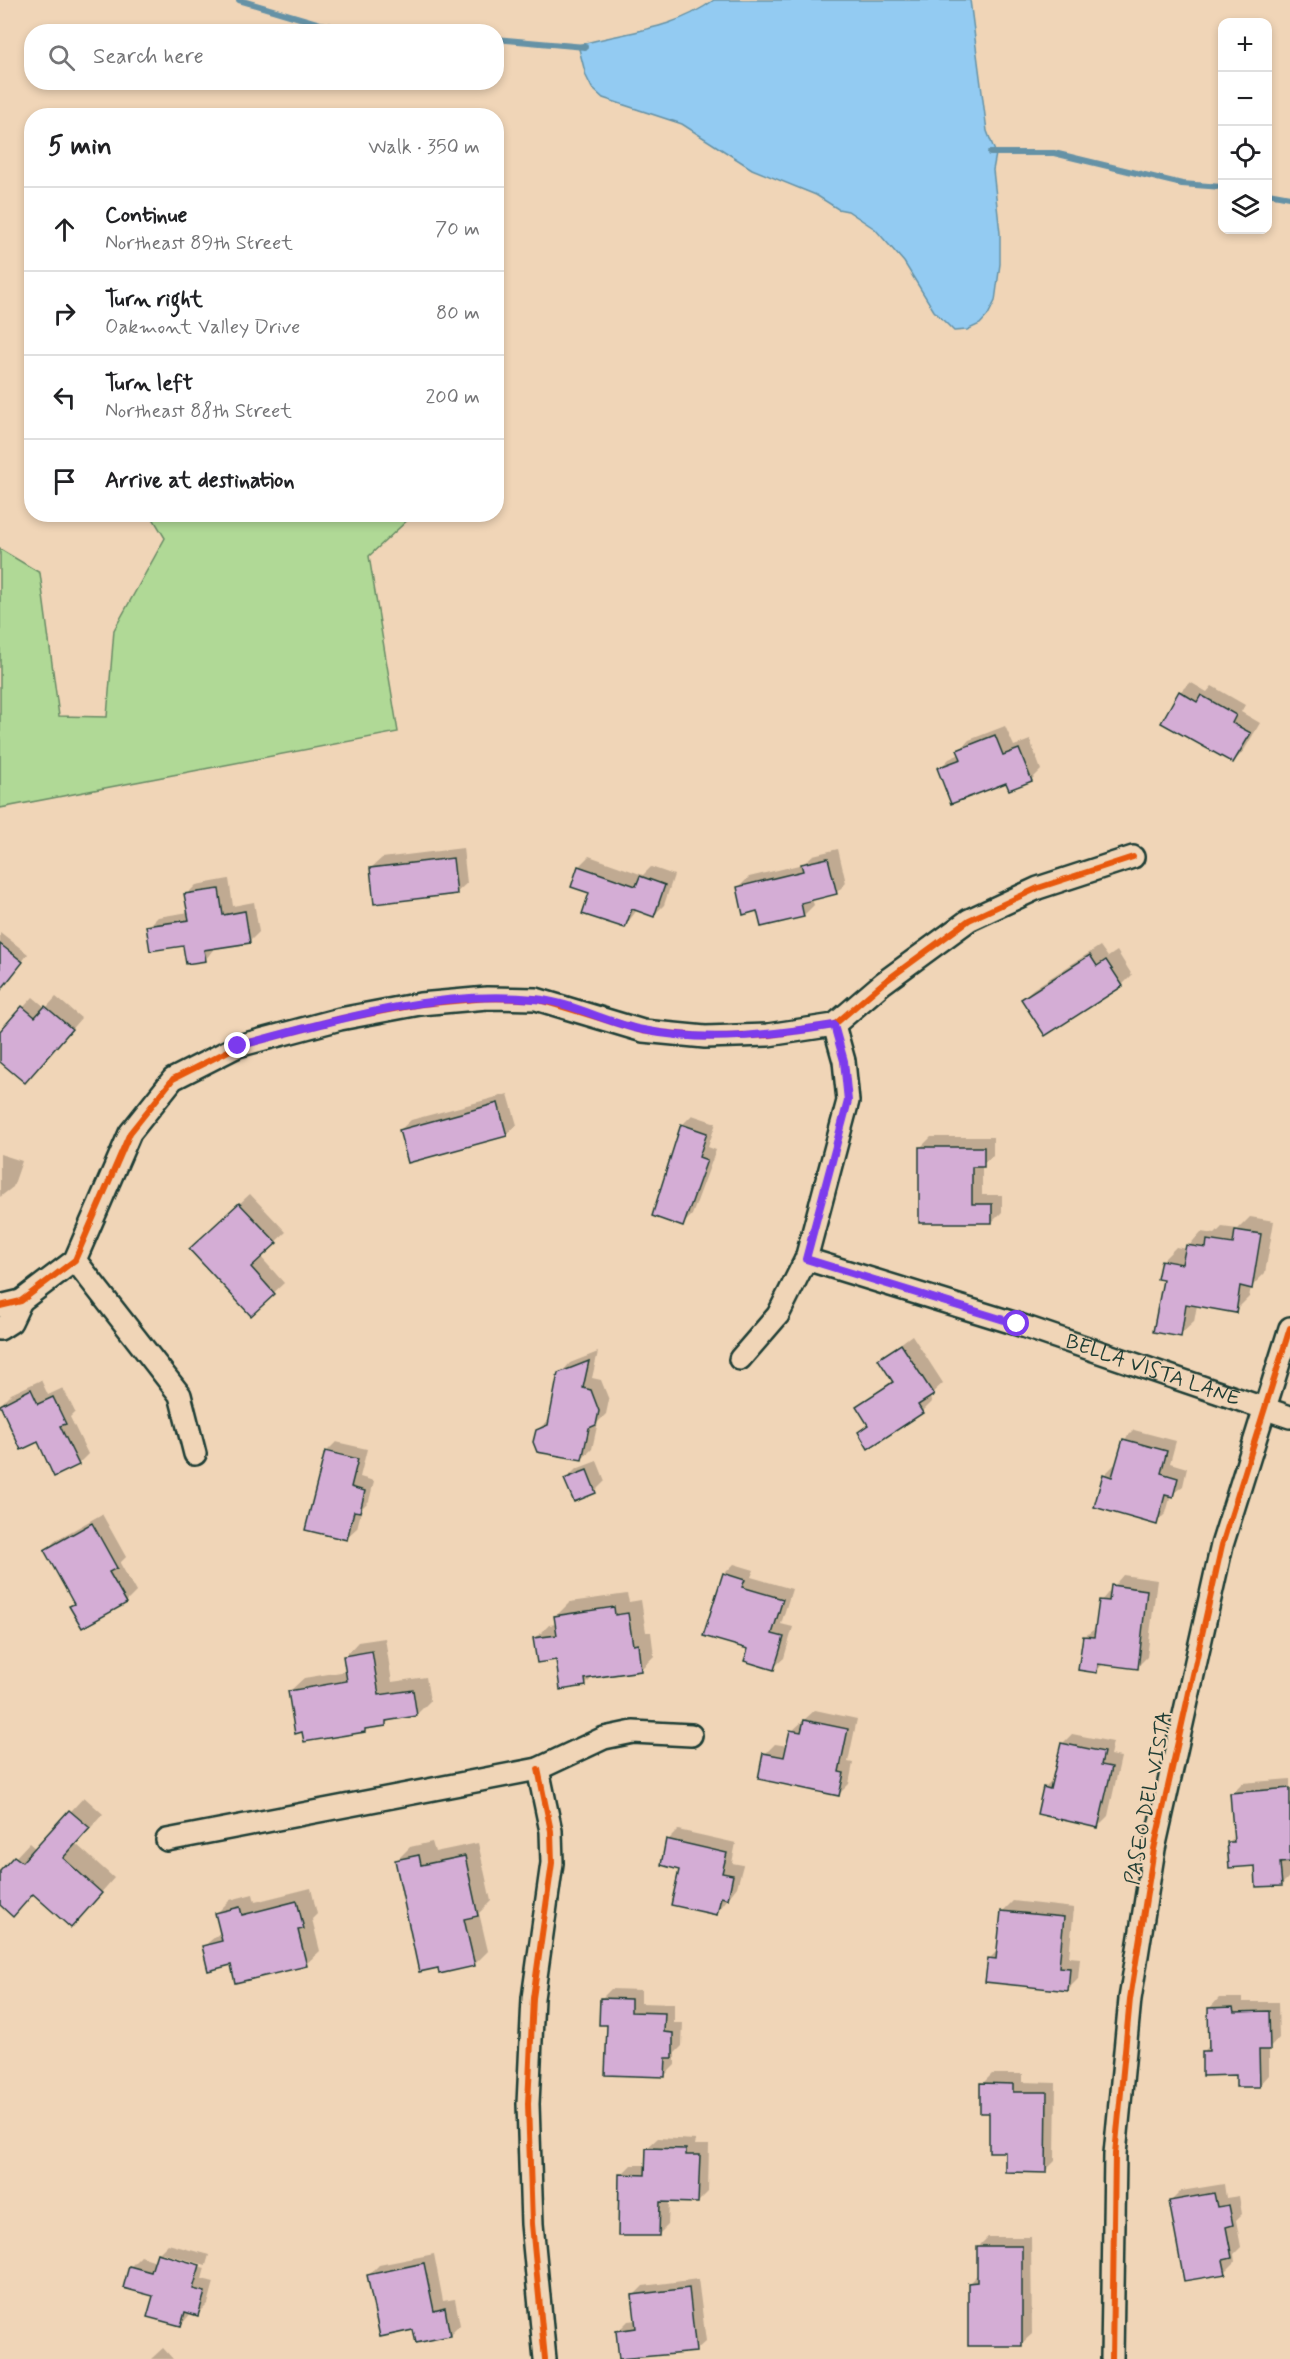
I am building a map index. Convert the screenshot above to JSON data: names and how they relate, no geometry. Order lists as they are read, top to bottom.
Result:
{
  "streets": {
    "street": ["BELLA VISTA LANE", "PASEO DEL VISTA"]
  },
  "crossings": [
    ["BELLA VISTA LANE", "PASEO DEL VISTA"]
  ],
  "page": {
    "map_buttons": ["+", "−"],
    "search": "Search here",
    "heading": ["5 min", "Walk · 350 m"],
    "list": [
      ["Continue", "Northeast 89th Street", "70 m"],
      ["Turn right", "Oakmont Valley Drive", "80 m"],
      ["Turn left", "Northeast 88th Street", "200 m"],
      "Arrive at destination"
    ]
  }
}
